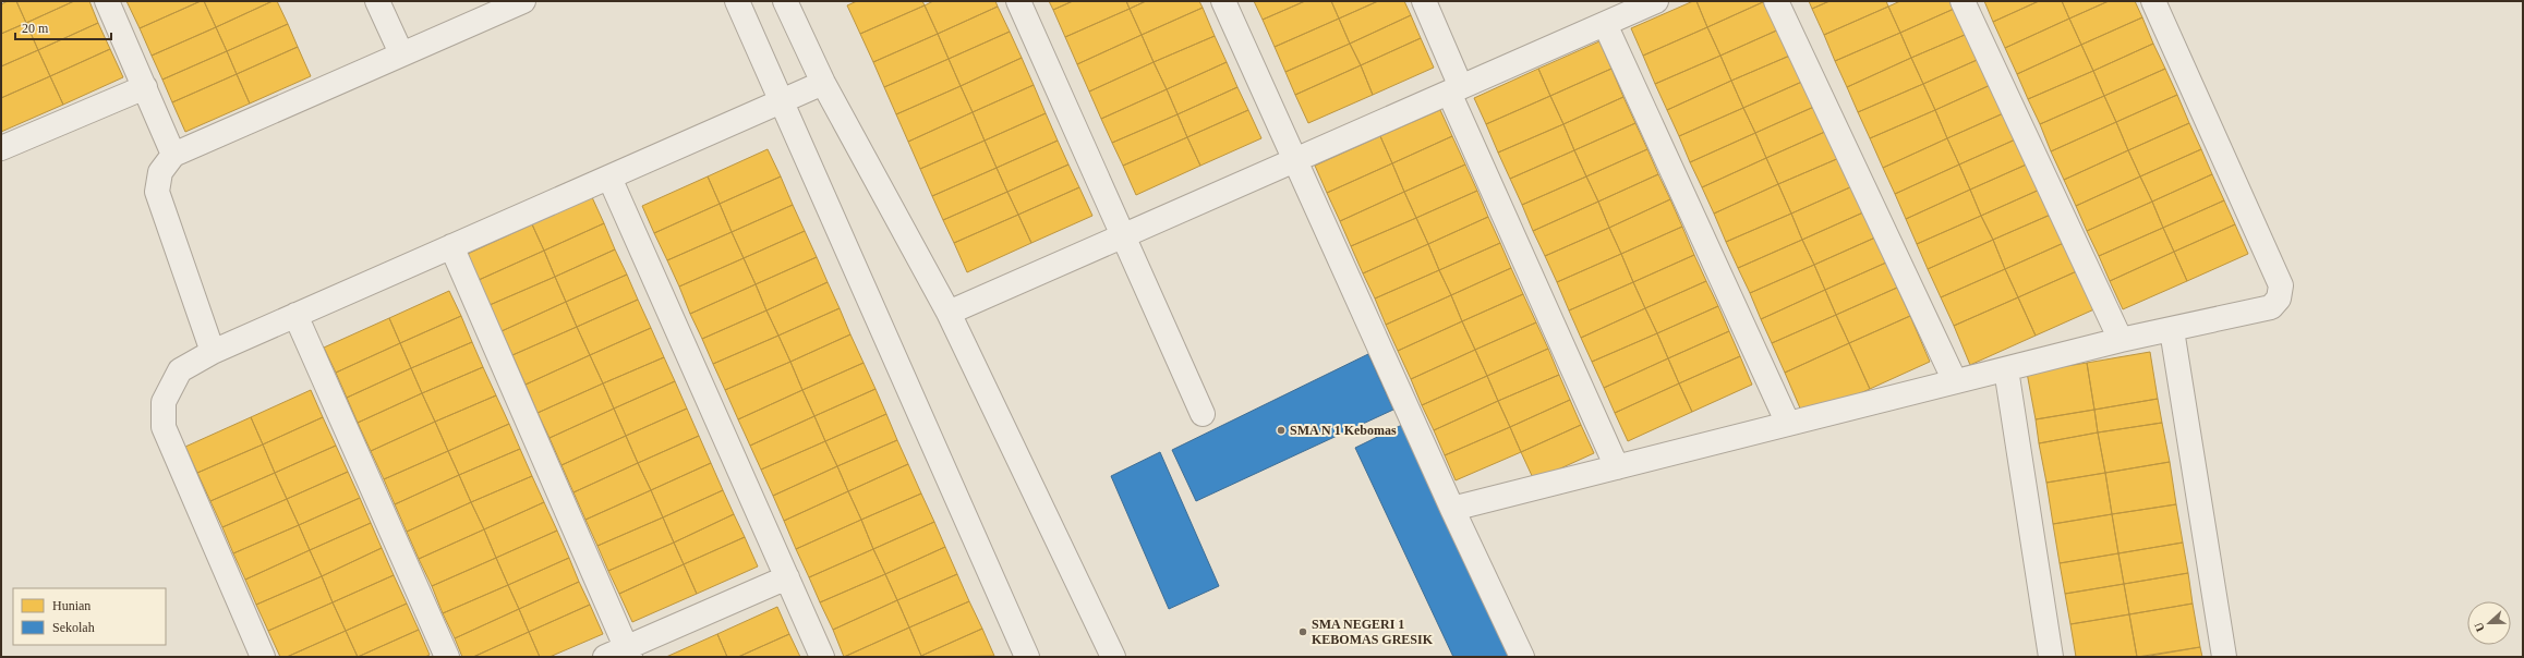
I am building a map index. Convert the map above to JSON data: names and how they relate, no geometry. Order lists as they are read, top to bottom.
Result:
{
  "places": ["SMA N 1 Kebomas", "SMA NEGERI 1 KEBOMAS GRESIK"],
  "legend": ["Hunian", "Sekolah"],
  "scale_bar": "20 m",
  "north": "left"
}
